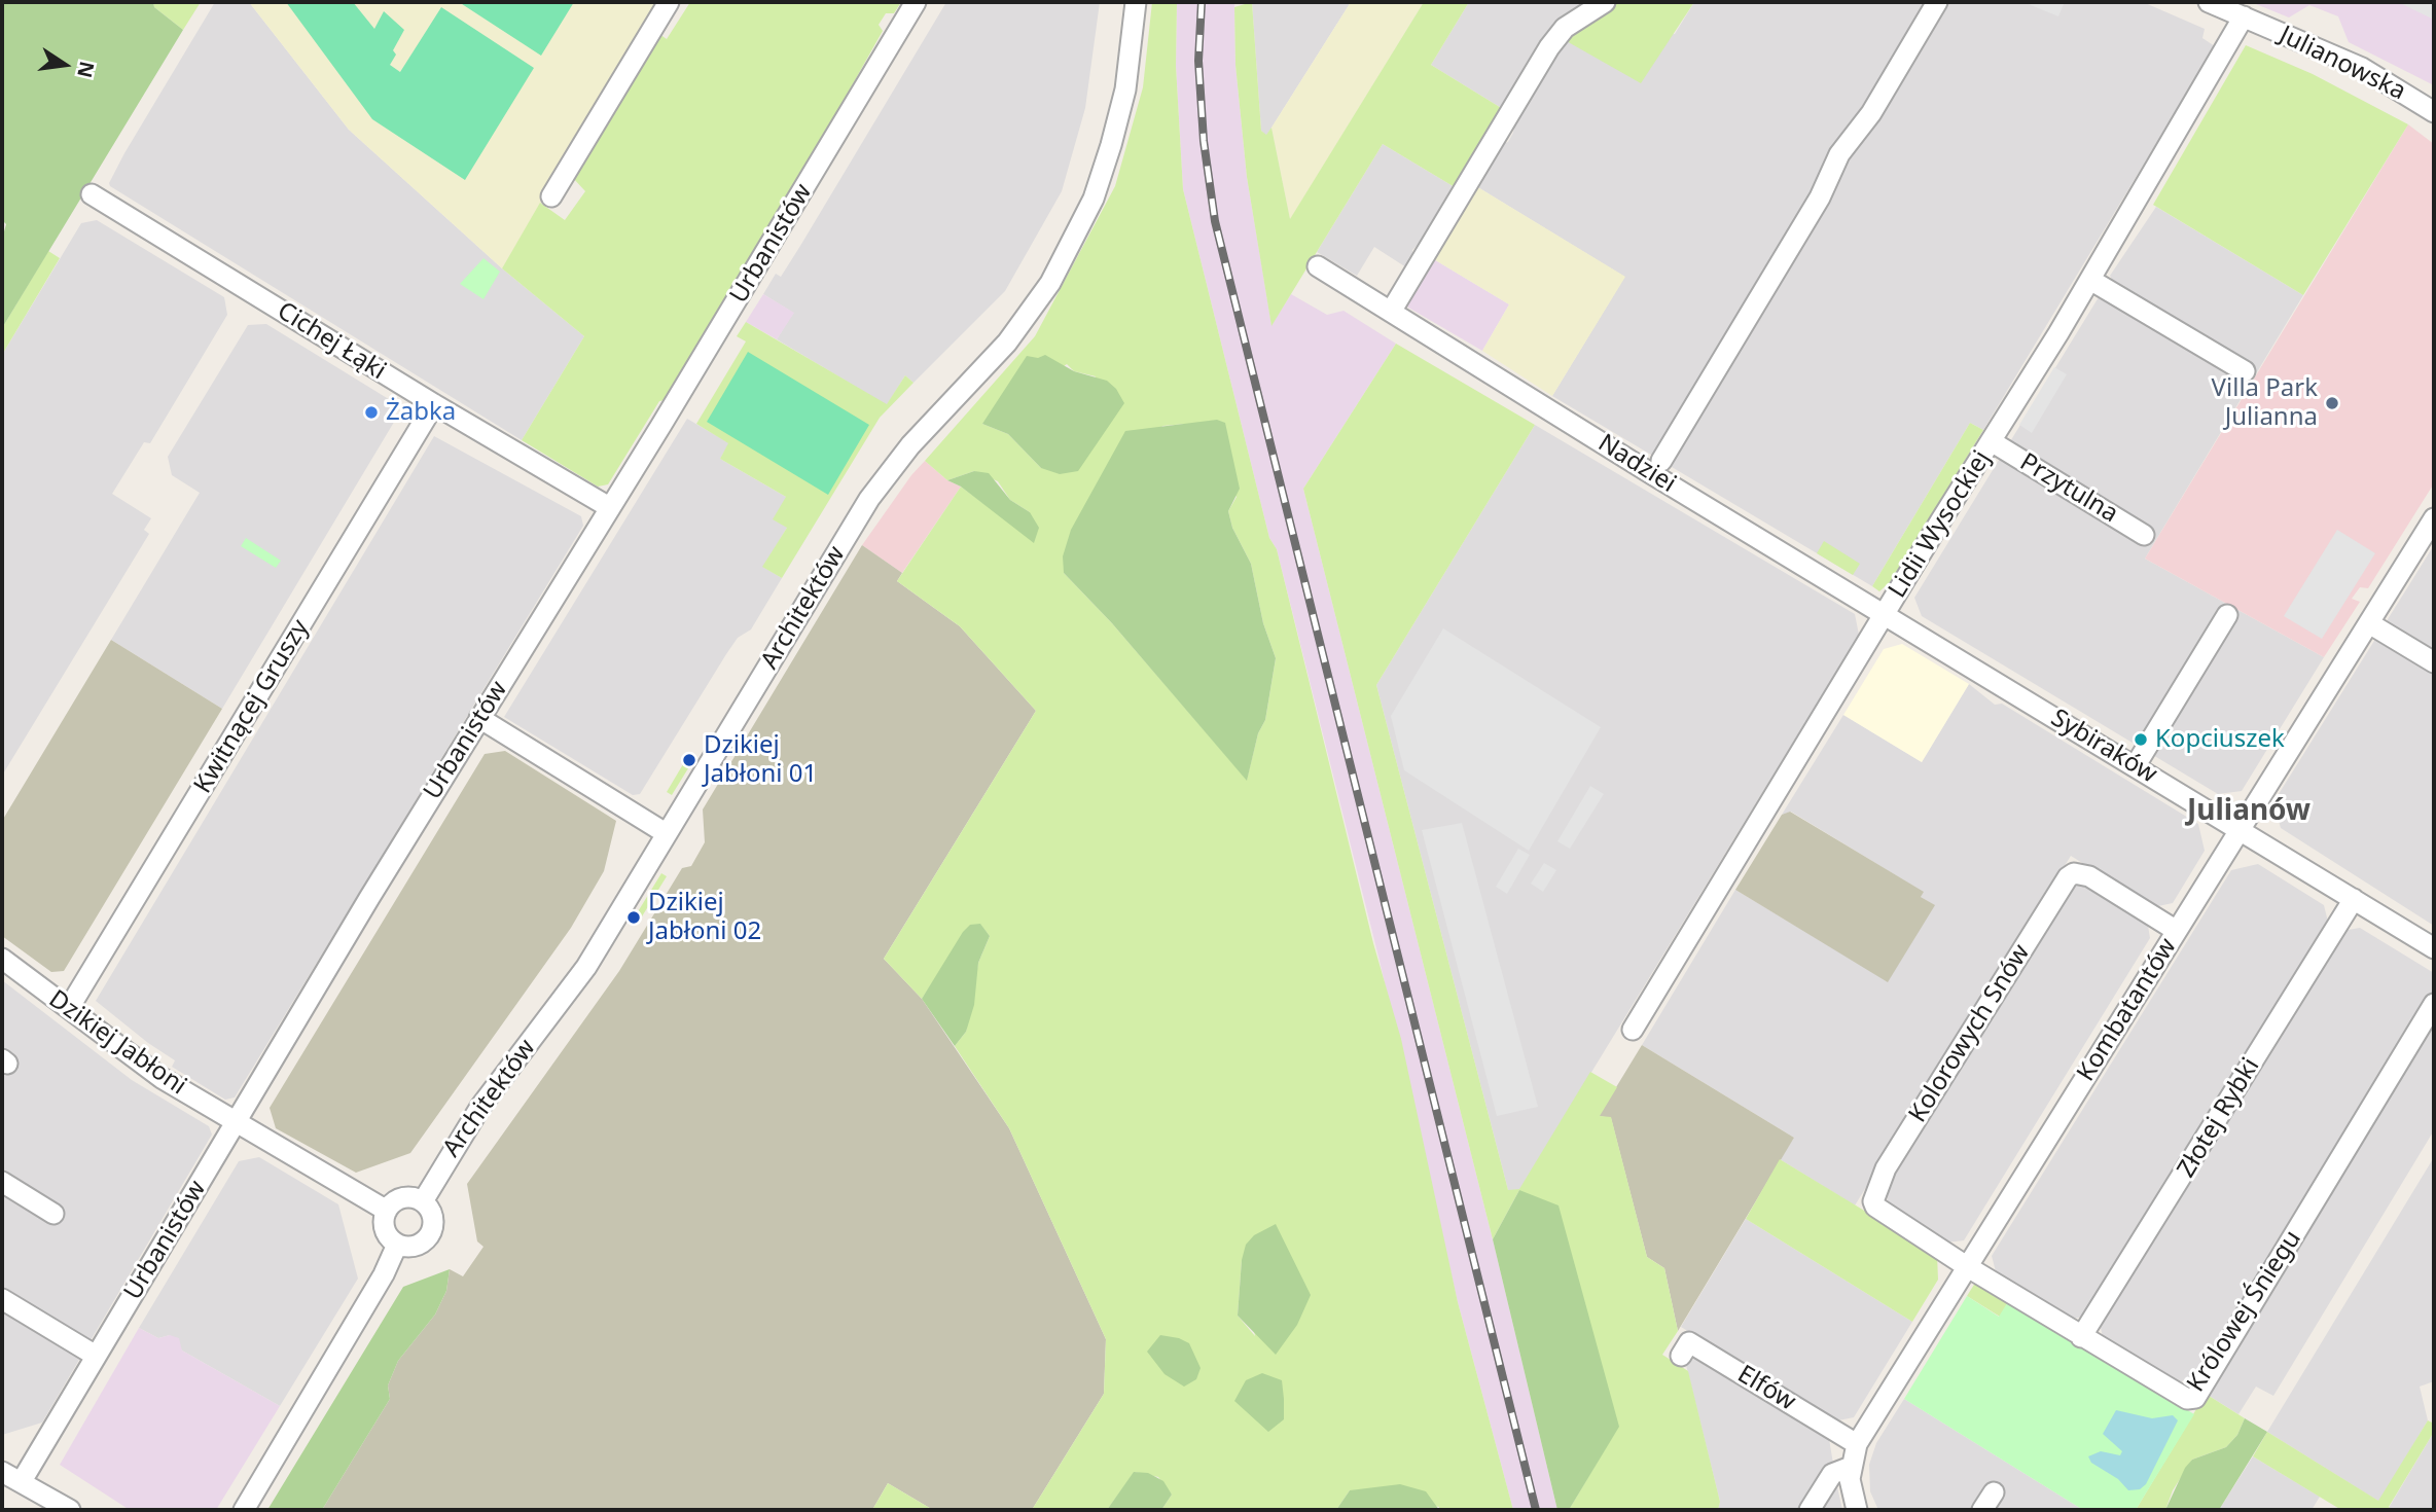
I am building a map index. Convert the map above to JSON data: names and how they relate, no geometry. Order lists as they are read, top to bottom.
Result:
{
  "streets": {
    "street": [
      "Julianowska",
      "Urbanistów",
      "Cichej Łąki",
      "Nadziei",
      "Przytulna",
      "Lidii Wysockiej",
      "Architektów",
      "Kwitnącej Gruszy",
      "Sybiraków",
      "Kombatantów",
      "Kolorowych Snów",
      "Dzikiej Jabłoni",
      "Złotej Rybki",
      "Królowej Śniegu",
      "Elfów"
    ]
  },
  "crossings": [
    ["Julianowska", "Lidii Wysockiej"],
    ["Urbanistów", "Cichej Łąki"],
    ["Urbanistów", "Dzikiej Jabłoni"],
    ["Cichej Łąki", "Kwitnącej Gruszy"],
    ["Nadziei", "Lidii Wysockiej"],
    ["Nadziei", "Sybiraków"],
    ["Przytulna", "Lidii Wysockiej"],
    ["Lidii Wysockiej", "Sybiraków"],
    ["Architektów", "Dzikiej Jabłoni"],
    ["Kwitnącej Gruszy", "Dzikiej Jabłoni"],
    ["Sybiraków", "Kombatantów"],
    ["Sybiraków", "Złotej Rybki"],
    ["Kombatantów", "Kolorowych Snów"],
    ["Kombatantów", "Królowej Śniegu"],
    ["Kombatantów", "Elfów"],
    ["Kolorowych Snów", "Królowej Śniegu"],
    ["Złotej Rybki", "Królowej Śniegu"]
  ],
  "districts": ["Julianów"],
  "places": [
    "Villa Park Julianna",
    "Żabka",
    "Kopciuszek",
    "Dzikiej Jabłoni 01",
    "Dzikiej Jabłoni 02"
  ],
  "north": "right"
}
